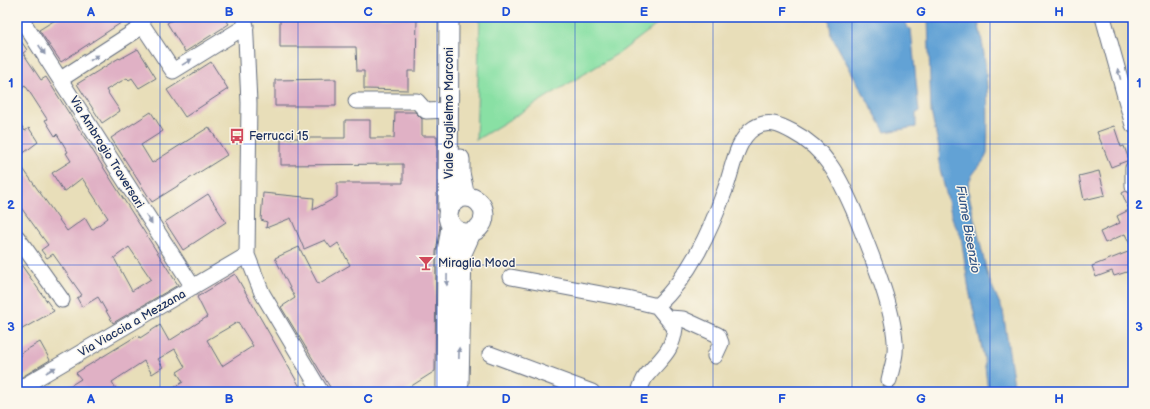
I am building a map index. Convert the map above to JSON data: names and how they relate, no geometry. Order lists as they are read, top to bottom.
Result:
{
  "streets": {
    "main road": ["Viale Guglielmo Marconi"],
    "street": ["Via Ambrogio Traversari", "Via Viaccia a Mezzana"]
  },
  "crossings": [
    ["Via Ambrogio Traversari", "Via Viaccia a Mezzana"]
  ],
  "one_way": ["Via Ambrogio Traversari", "Via Viaccia a Mezzana"],
  "water": ["Fiume Bisenzio"],
  "places": {
    "bus stop": ["Ferrucci 15"],
    "bar": ["Miraglia Mood"]
  },
  "grid": {
    "columns": [
      "A",
      "B",
      "C",
      "D",
      "E",
      "F",
      "G",
      "H"
    ],
    "rows": ["1", "2", "3"]
  }
}
